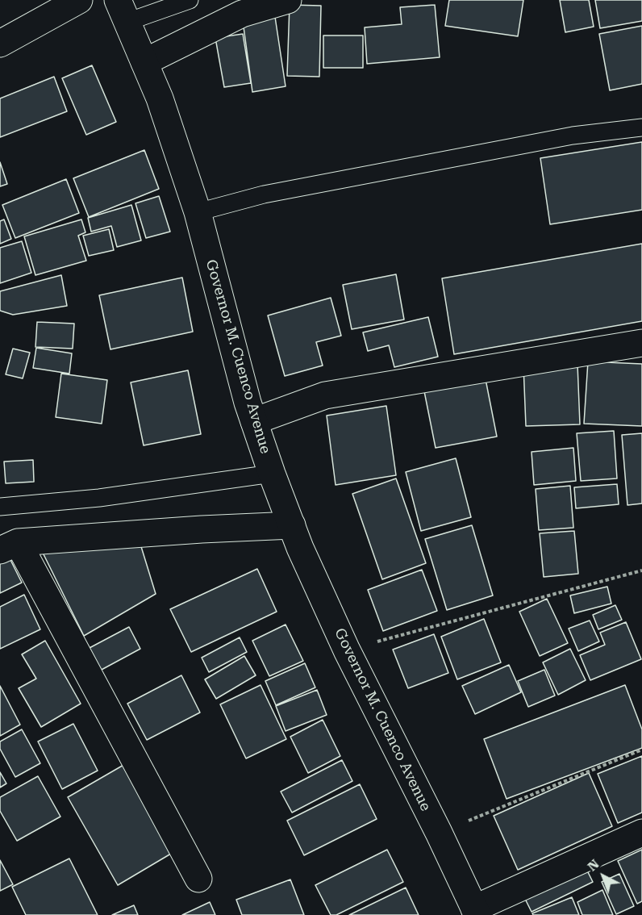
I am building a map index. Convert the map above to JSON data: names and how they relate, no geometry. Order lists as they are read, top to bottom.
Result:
{
  "streets": {
    "street": ["Governor M. Cuenco Avenue"]
  },
  "north": "top left"
}
